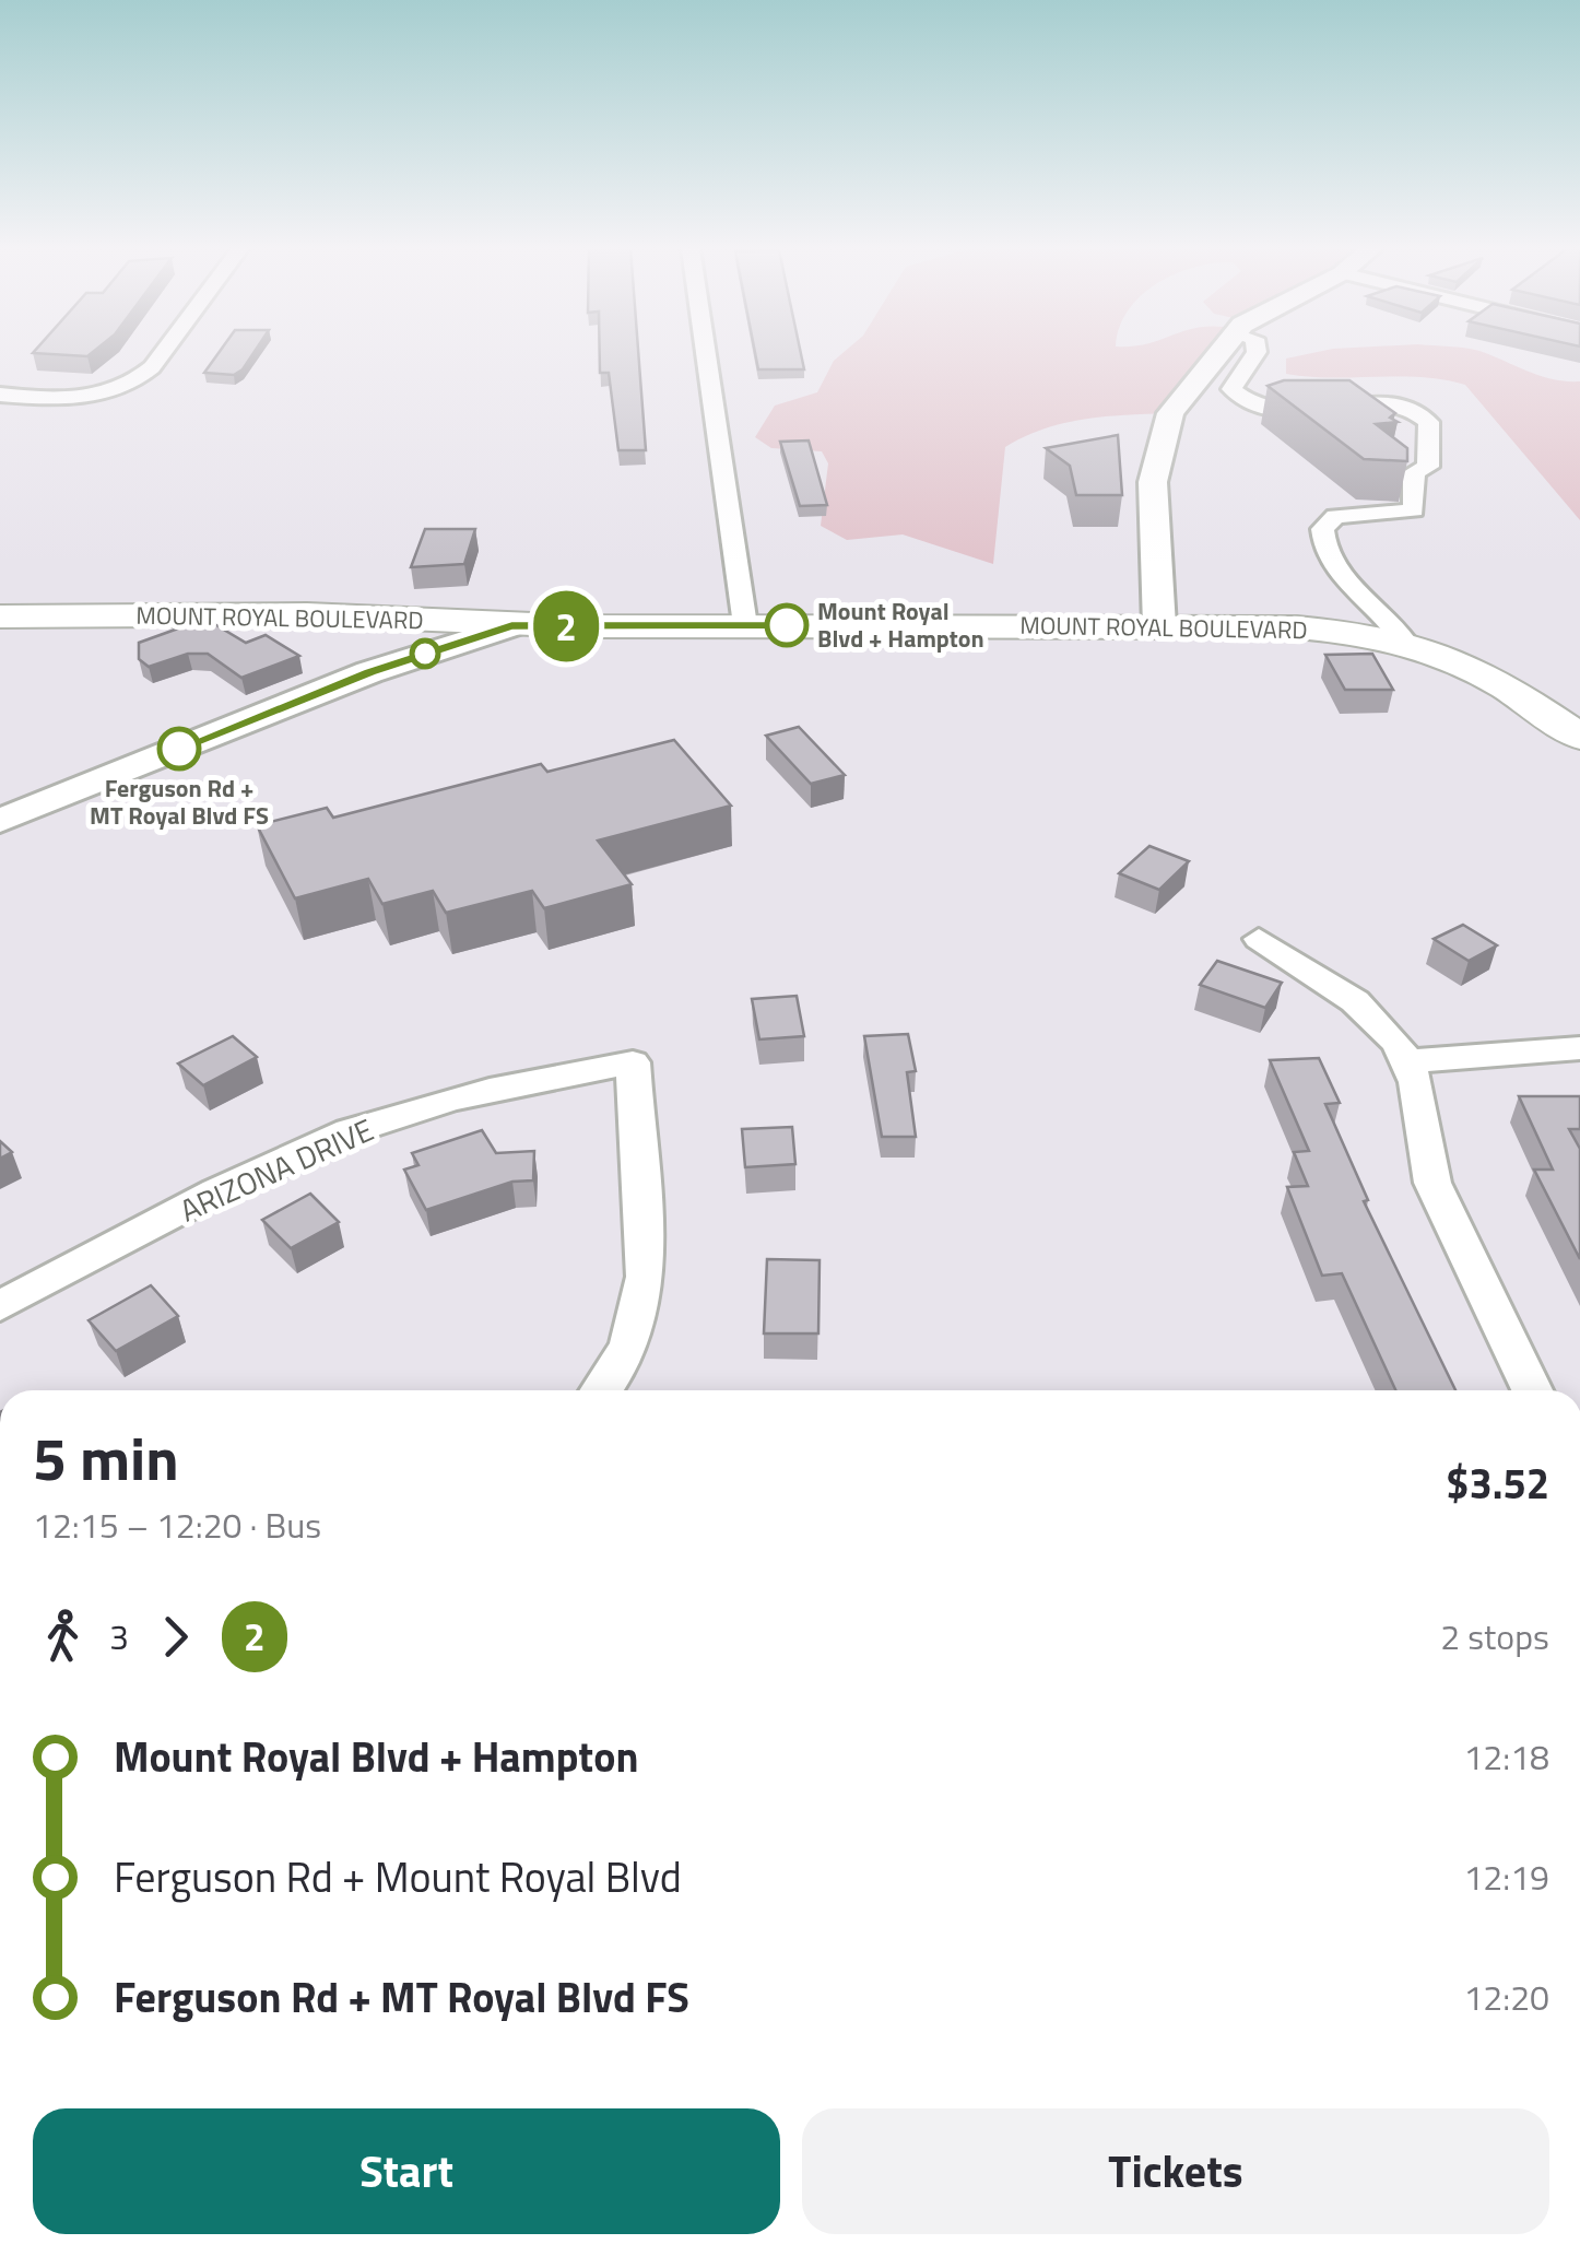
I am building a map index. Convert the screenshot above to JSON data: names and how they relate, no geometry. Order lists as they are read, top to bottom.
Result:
{
  "streets": {
    "main road": ["MOUNT ROYAL BOULEVARD"],
    "street": ["ARIZONA DRIVE"]
  },
  "places": ["Mount Royal Blvd + Hampton", "Ferguson Rd + MT Royal Blvd FS"],
  "lines": ["bus line 2"],
  "page": {
    "on_map": "2",
    "heading": ["5 min", "12:15 – 12:20 · Bus", "$3.52"],
    "legs": ["3", "2", "2 stops"],
    "list": [
      {
        "name": "Mount Royal Blvd + Hampton",
        "value": "12:18"
      },
      {
        "name": "Ferguson Rd + Mount Royal Blvd",
        "value": "12:19"
      },
      {
        "name": "Ferguson Rd + MT Royal Blvd FS",
        "value": "12:20"
      }
    ],
    "buttons": ["Start", "Tickets"]
  }
}
